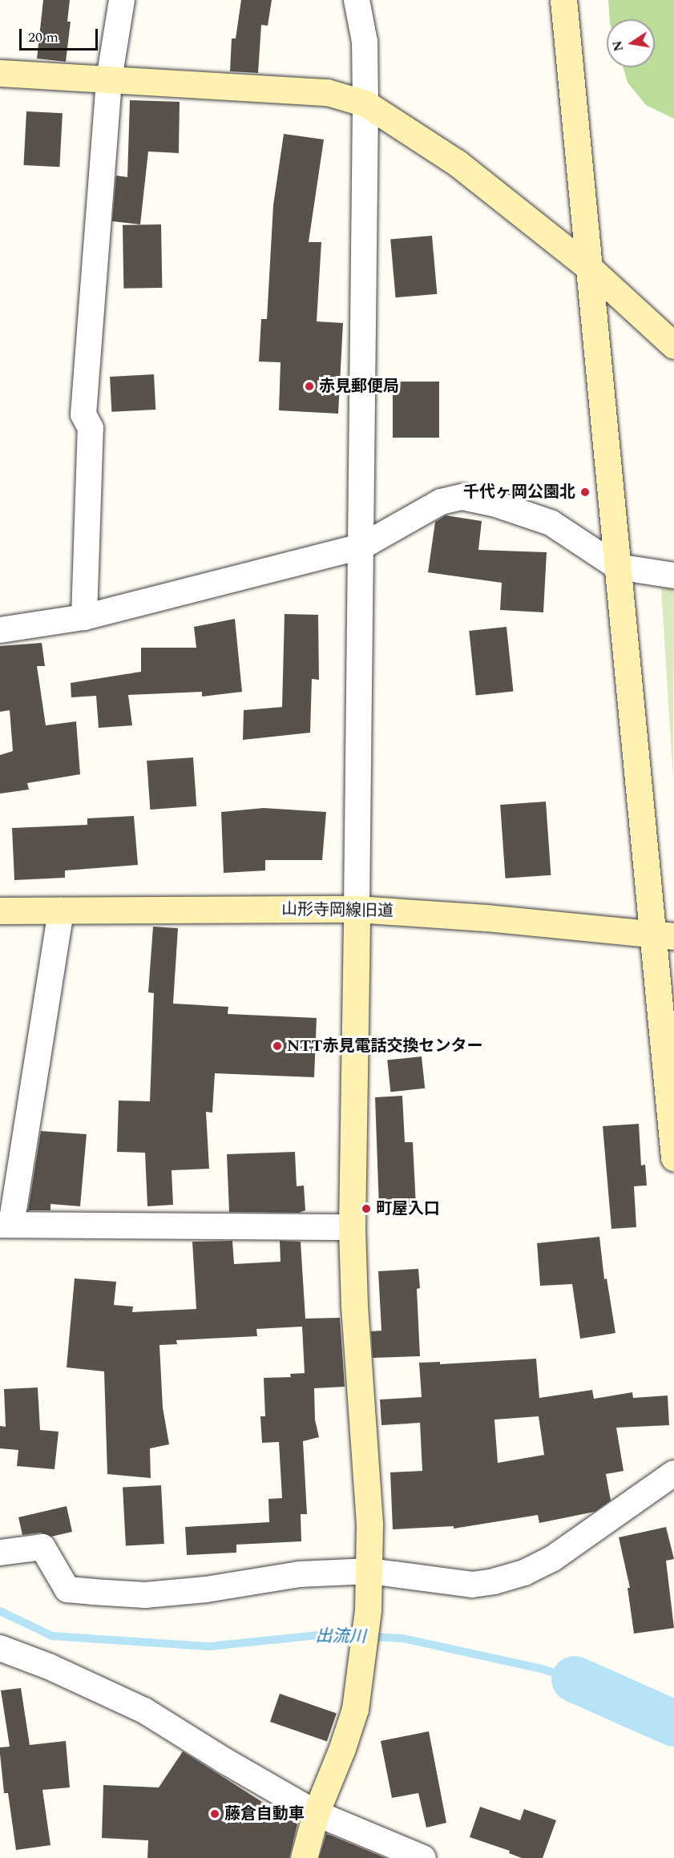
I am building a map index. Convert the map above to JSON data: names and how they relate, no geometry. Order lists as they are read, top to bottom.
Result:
{
  "streets": {
    "street": ["山形寺岡線旧道"]
  },
  "water": ["出流川"],
  "places": [
    "赤見郵便局",
    "千代ヶ岡公園北",
    "NTT赤見電話交換センター",
    "町屋入口",
    "藤倉自動車"
  ],
  "scale_bar": "20 m",
  "north": "left"
}
